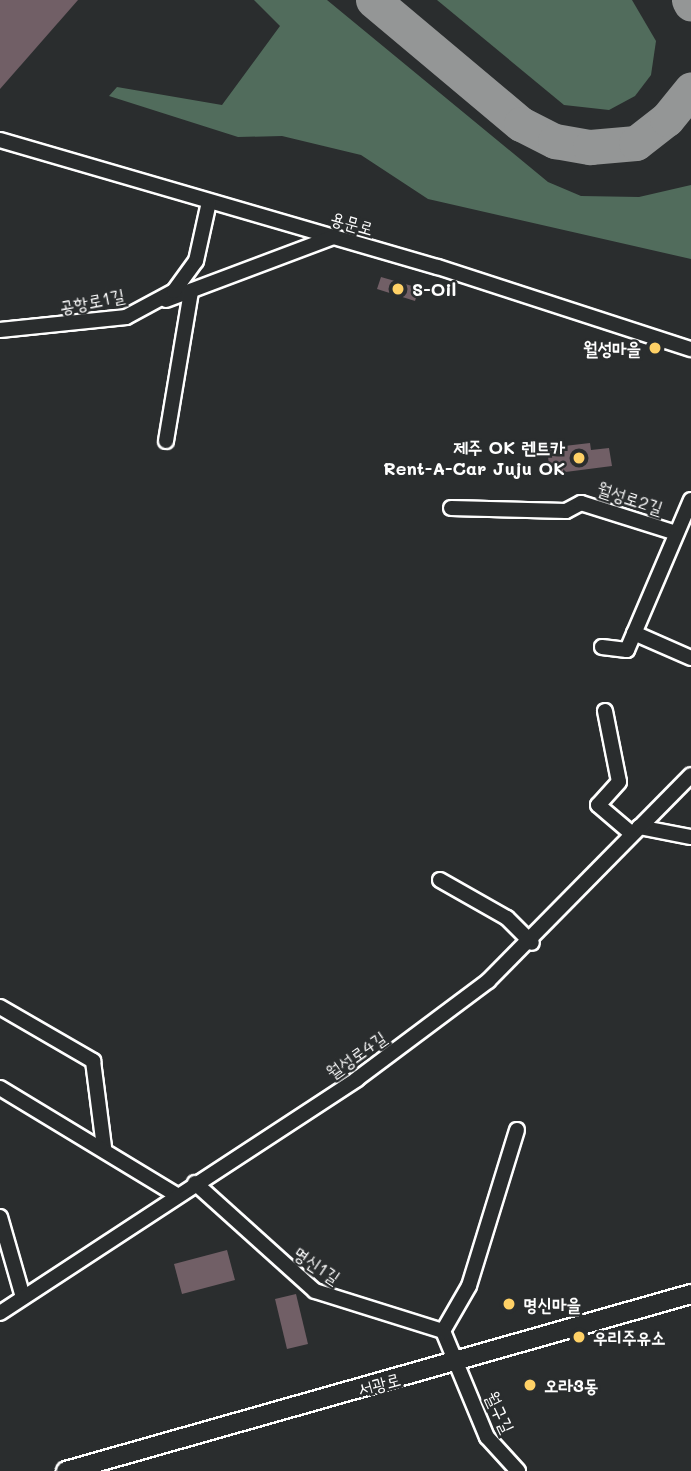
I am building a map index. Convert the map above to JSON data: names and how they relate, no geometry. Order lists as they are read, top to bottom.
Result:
{
  "streets": {
    "main road": ["서광로"],
    "street": [
      "용문로",
      "공항로1길",
      "월성로2길",
      "월성로4길",
      "명신1길",
      "월구길"
    ]
  },
  "crossings": [
    ["용문로", "공항로1길"],
    ["월성로4길", "명신1길"],
    ["명신1길", "월구길"],
    ["서광로", "월구길"]
  ],
  "places": [
    "S-Oil",
    "월성마을",
    "제주 OK 렌트카 Rent-A-Car Juju OK",
    "명신마을",
    "우리주유소",
    "오라3동"
  ]
}
